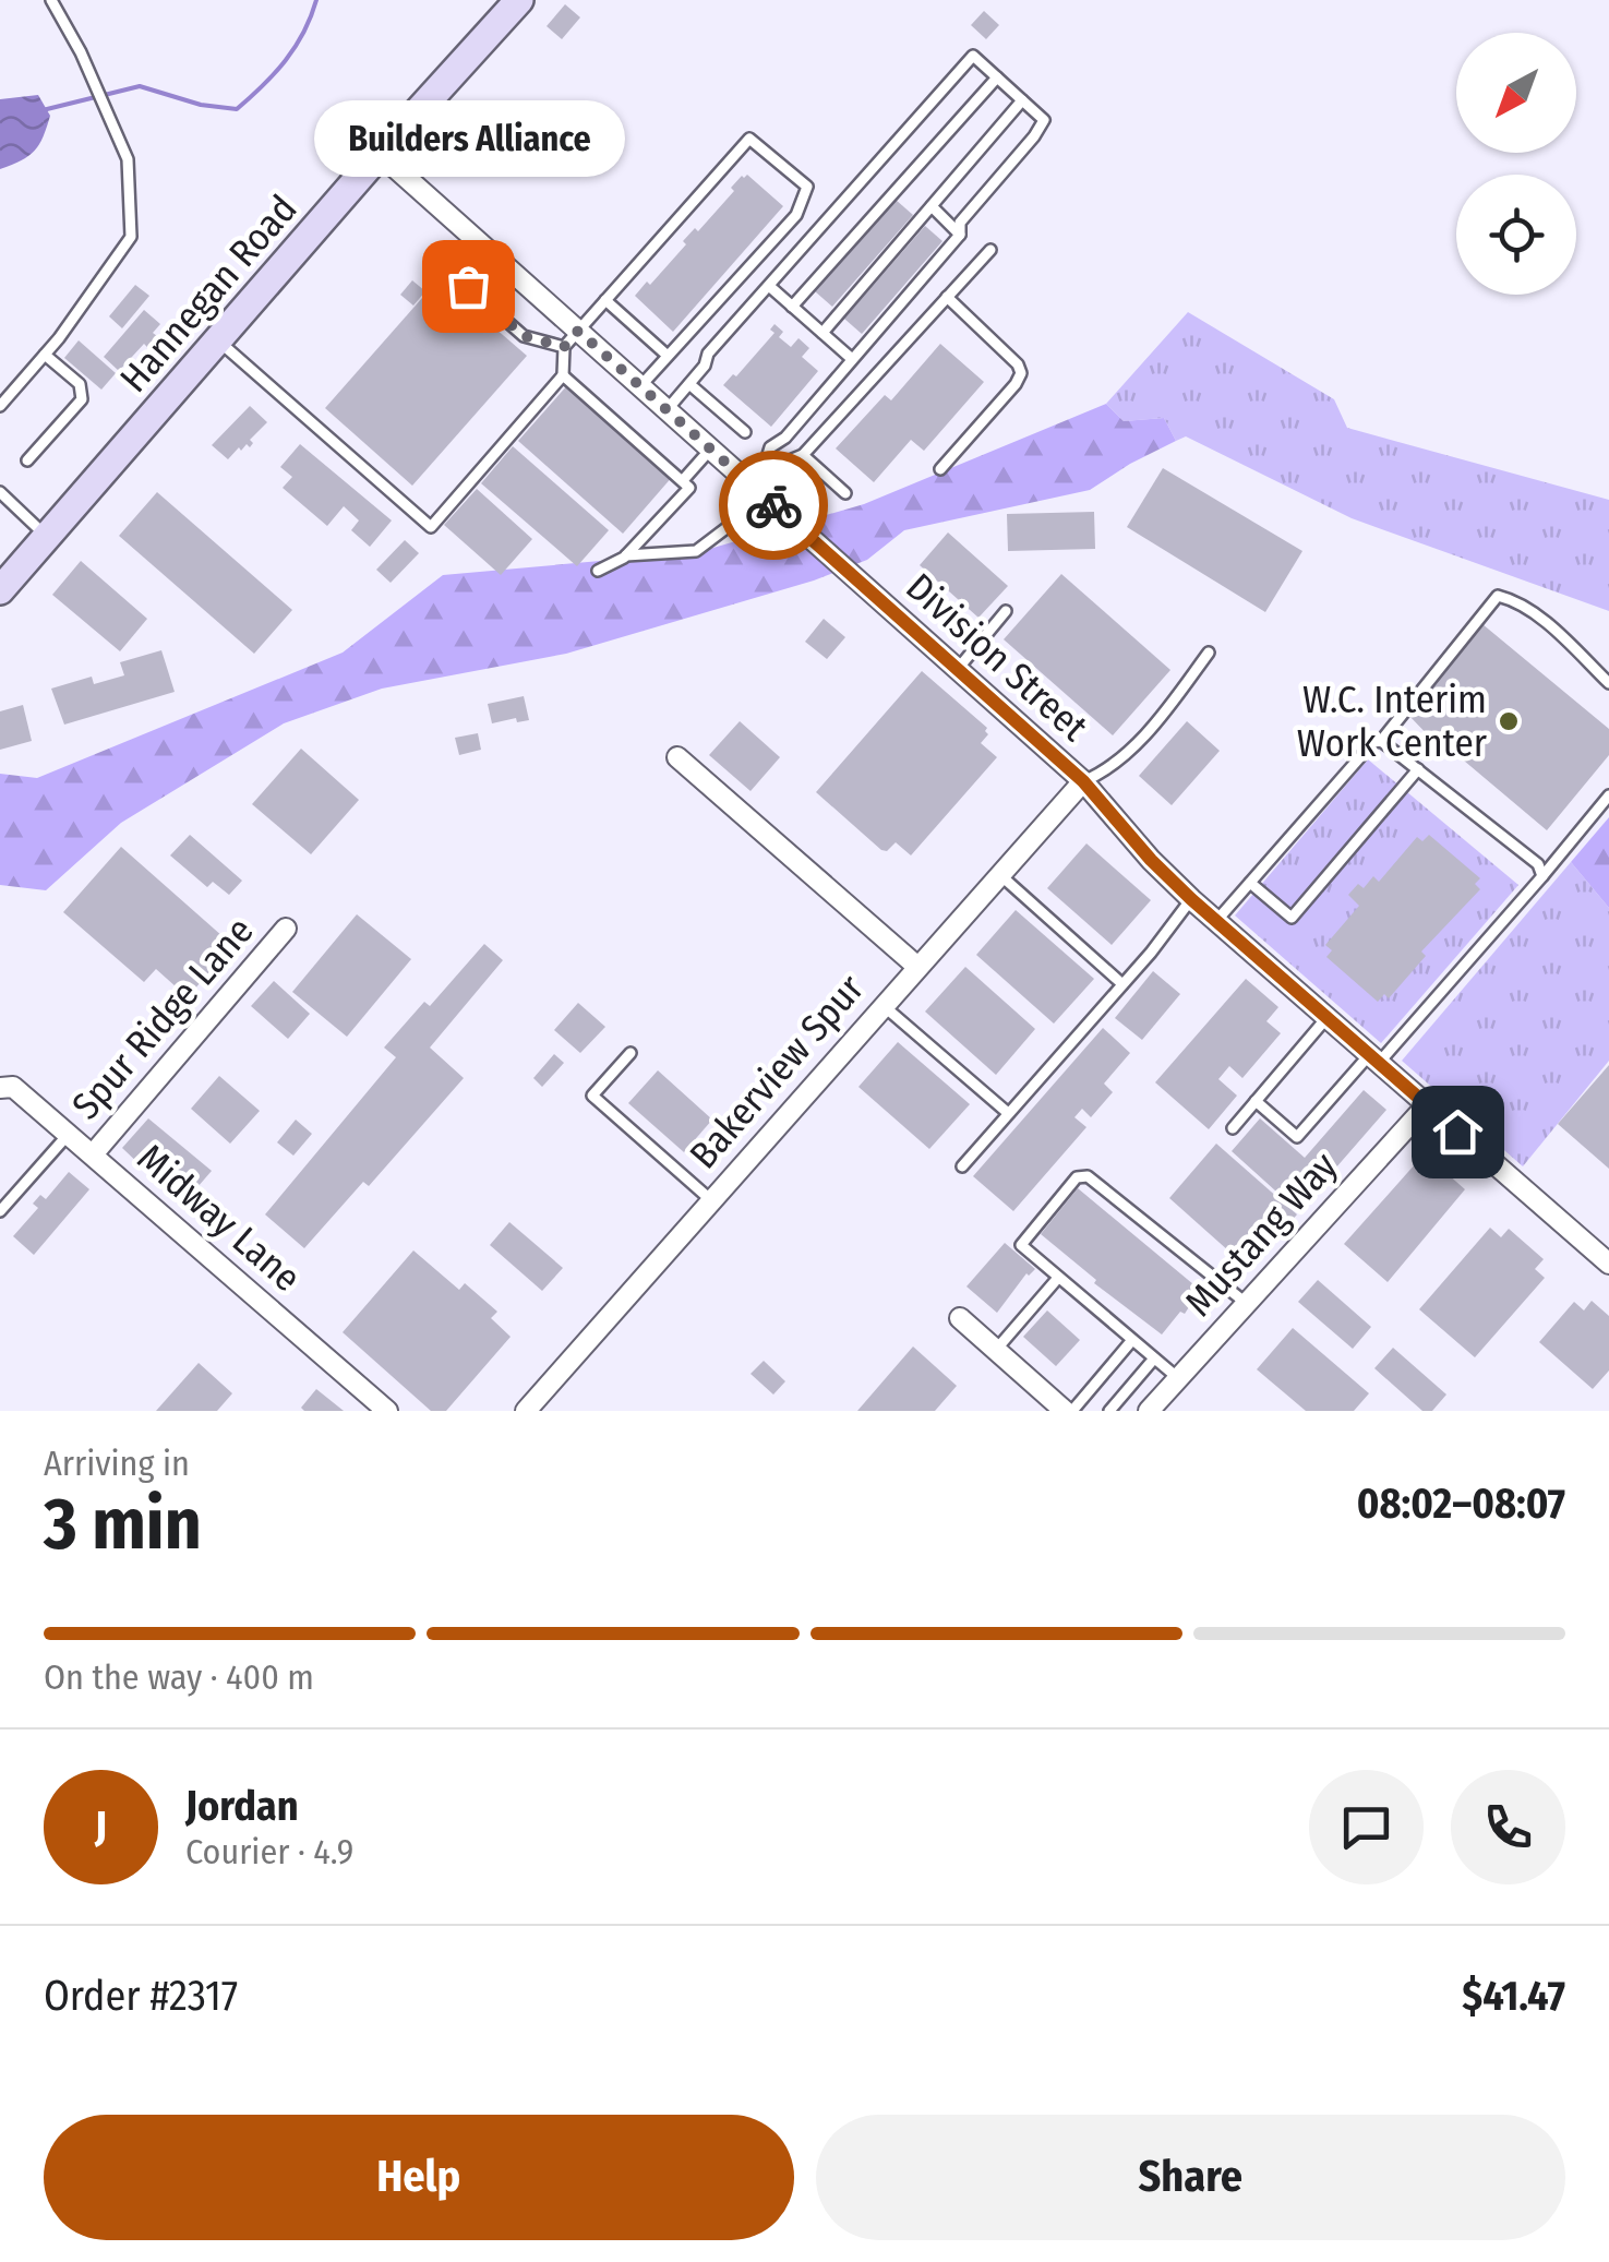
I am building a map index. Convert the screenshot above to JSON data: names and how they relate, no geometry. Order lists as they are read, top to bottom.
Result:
{
  "streets": {
    "main road": ["Hannegan Road"],
    "street": [
      "Division Street",
      "Spur Ridge Lane",
      "Bakerview Spur",
      "Midway Lane",
      "Mustang Way"
    ]
  },
  "crossings": [
    ["Hannegan Road", "Division Street"],
    ["Division Street", "Bakerview Spur"],
    ["Division Street", "Mustang Way"],
    ["Spur Ridge Lane", "Midway Lane"]
  ],
  "places": ["Builders Alliance", "W.C. Interim Work Center"],
  "north": "bottom left",
  "page": {
    "bubble": "Builders Alliance",
    "heading": ["3 min", "Arriving in", "08:02–08:07"],
    "panel": [
      "Jordan",
      "Courier · 4.9",
      "Order #2317",
      "$41.47"
    ],
    "bar": "On the way · 400 m",
    "round": "J",
    "buttons": ["Help", "Share"]
  }
}
